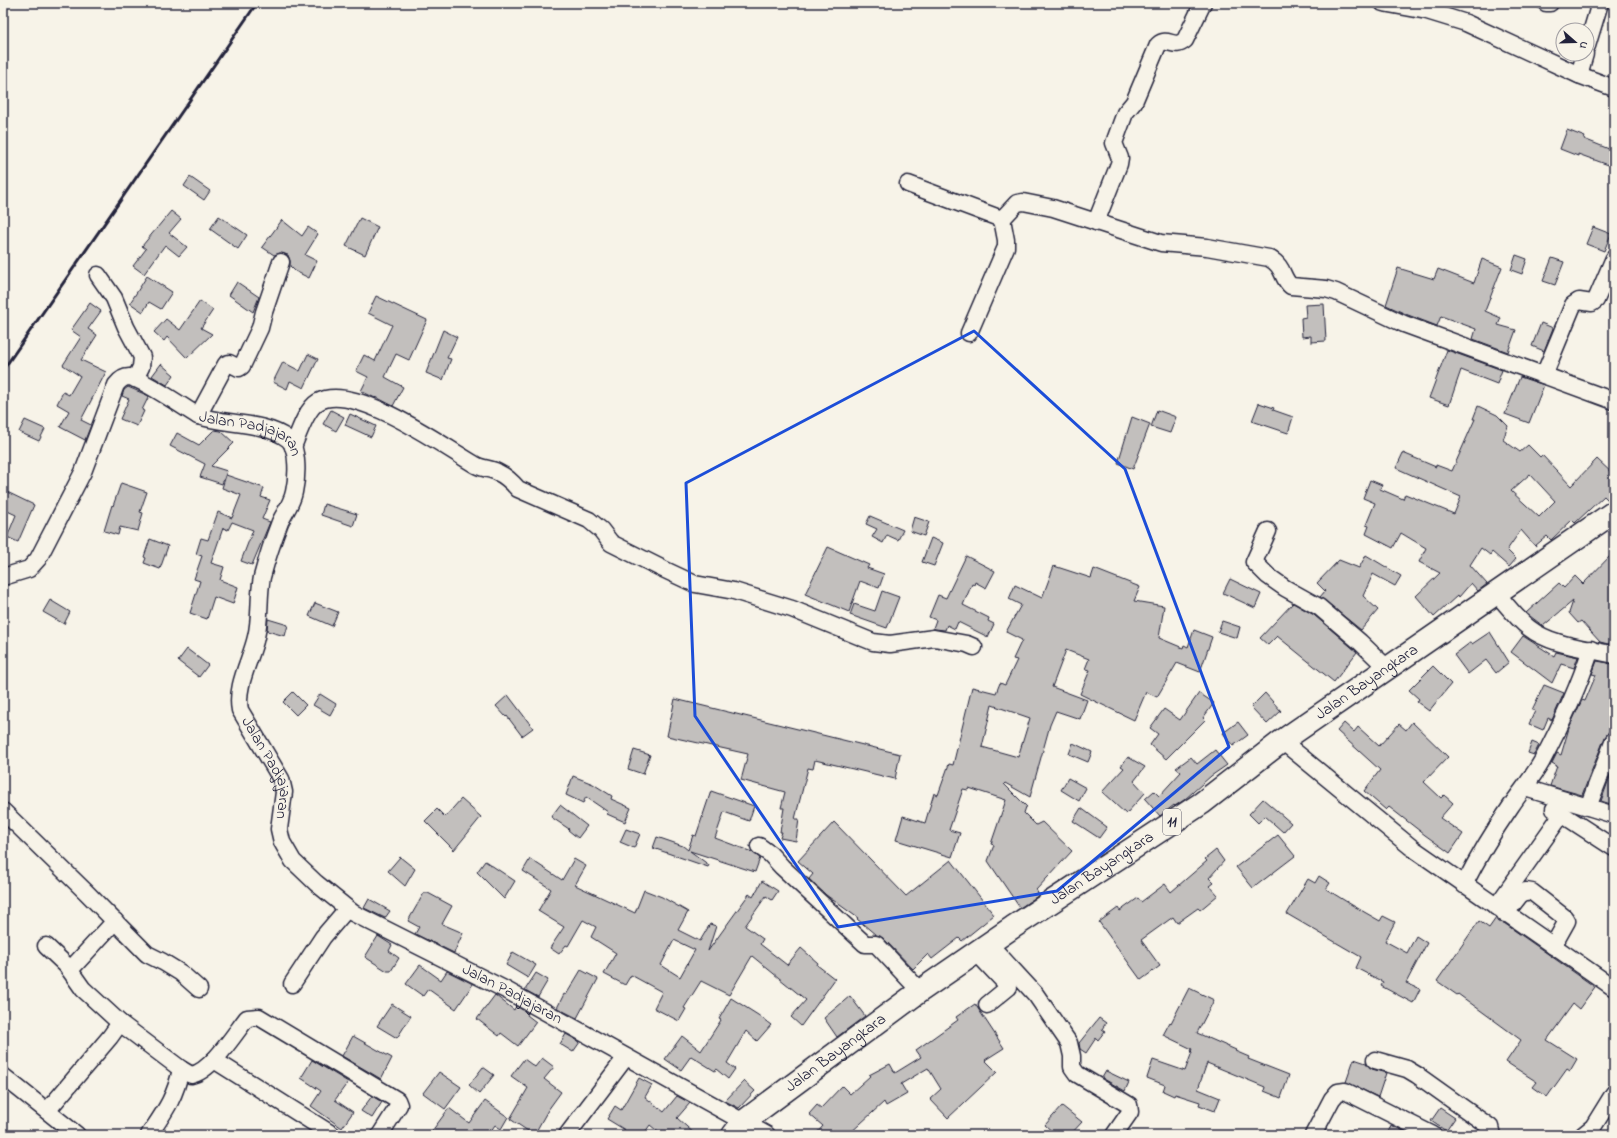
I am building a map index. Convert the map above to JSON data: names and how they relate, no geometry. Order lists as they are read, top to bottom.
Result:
{
  "streets": {
    "highway": ["Jalan Bayangkara", "11"],
    "street": ["Jalan Padjajaran"]
  },
  "crossings": [
    ["Jalan Padjajaran", "Jalan Bayangkara"]
  ],
  "north": "right"
}
